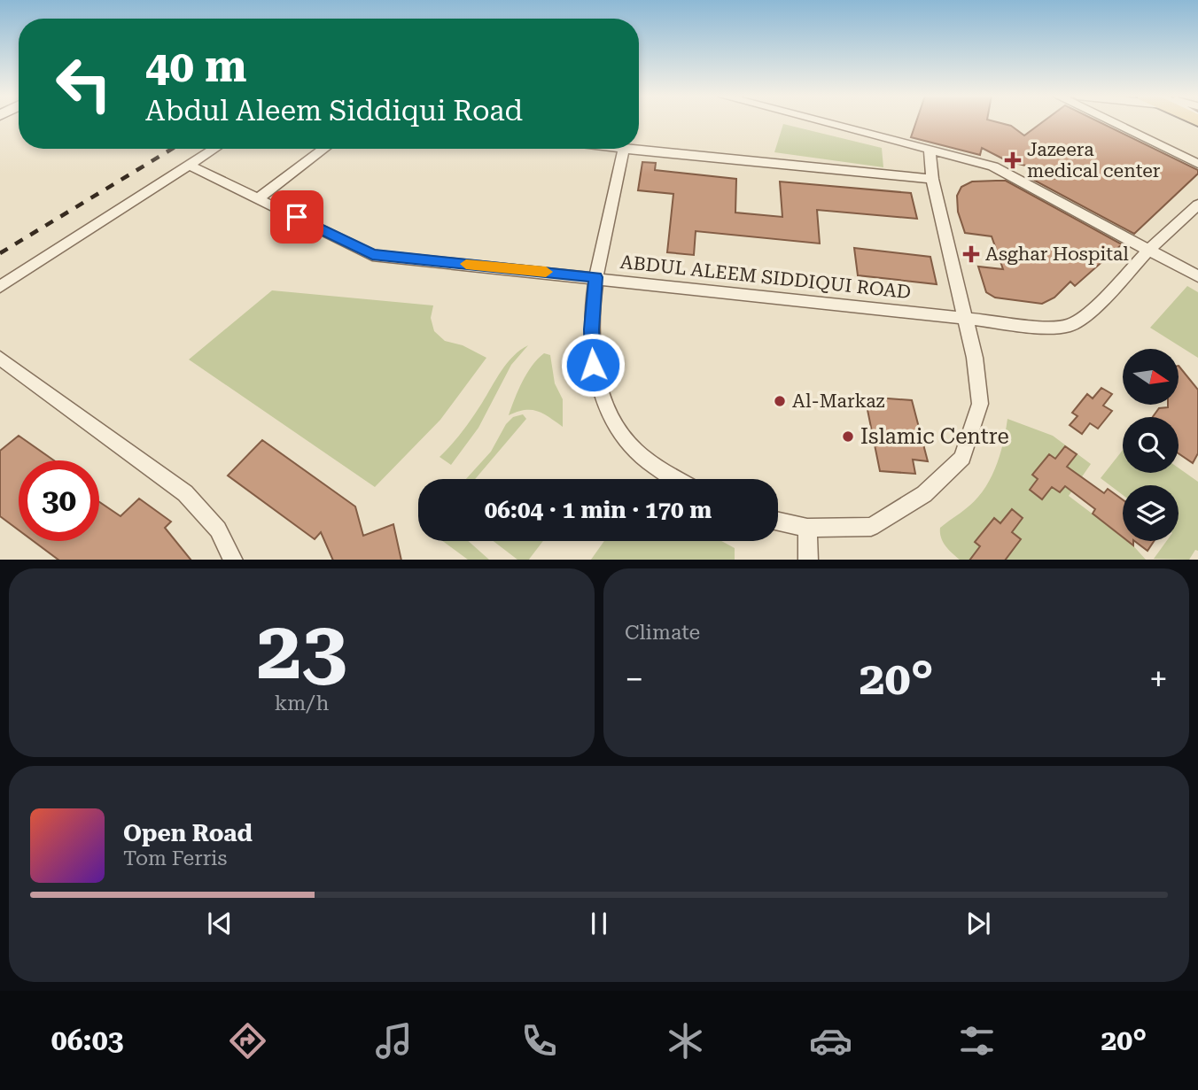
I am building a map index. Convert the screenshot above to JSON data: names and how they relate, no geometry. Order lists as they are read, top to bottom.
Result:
{
  "streets": {
    "street": ["ABDUL ALEEM SIDDIQUI ROAD"]
  },
  "places": {
    "health": ["Jazeera medical center", "Asghar Hospital"],
    "other": ["Al-Markaz", "Islamic Centre"]
  },
  "north": "right",
  "page": {
    "turn": ["40 m", "Abdul Aleem Siddiqui Road"],
    "limit": "30",
    "trip": "06:04 · 1 min · 170 m",
    "tile": [
      ["23", "km/h"],
      "Climate"
    ],
    "heat": ["−", "20°", "+"],
    "song": ["Open Road", "Tom Ferris"],
    "tabs": ["06:03", "20°"]
  }
}
